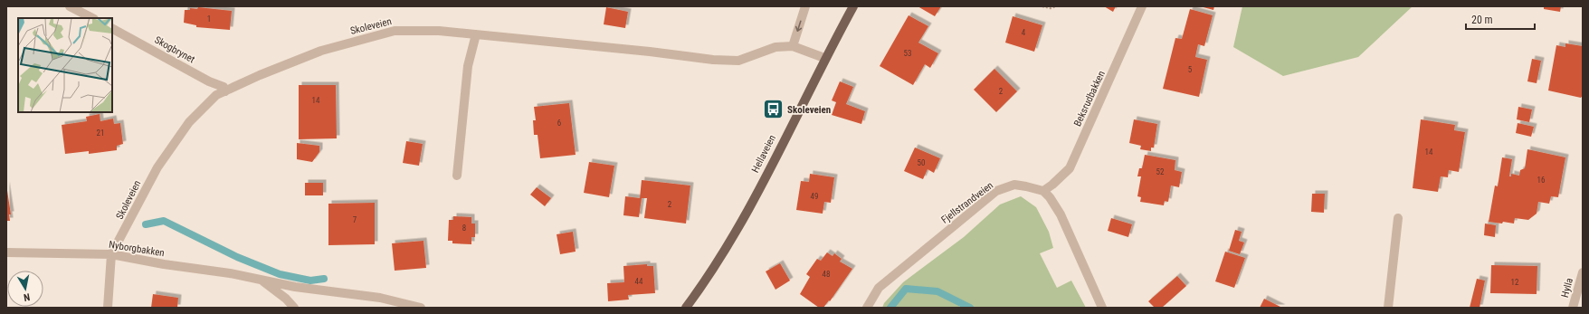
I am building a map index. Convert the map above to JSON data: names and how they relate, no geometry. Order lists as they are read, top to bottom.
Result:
{
  "streets": {
    "main road": ["Hellaveien"],
    "street": [
      "Skoleveien",
      "Skogbrynet",
      "Beksrudbakken",
      "Fjellstrandveien",
      "Nyborgbakken",
      "Hylla"
    ]
  },
  "crossings": [
    ["Skoleveien", "Skogbrynet"],
    ["Skoleveien", "Hellaveien"],
    ["Skoleveien", "Nyborgbakken"],
    ["Beksrudbakken", "Fjellstrandveien"]
  ],
  "places": {
    "bus stop": ["Skoleveien"]
  },
  "house_numbers": [
    "1",
    "4",
    "53",
    "5",
    "2",
    "14",
    "6",
    "21",
    "14",
    "50",
    "52",
    "16",
    "49",
    "2",
    "7",
    "8",
    "48",
    "44",
    "12"
  ],
  "scale_bar": "20 m",
  "north": "bottom"
}
